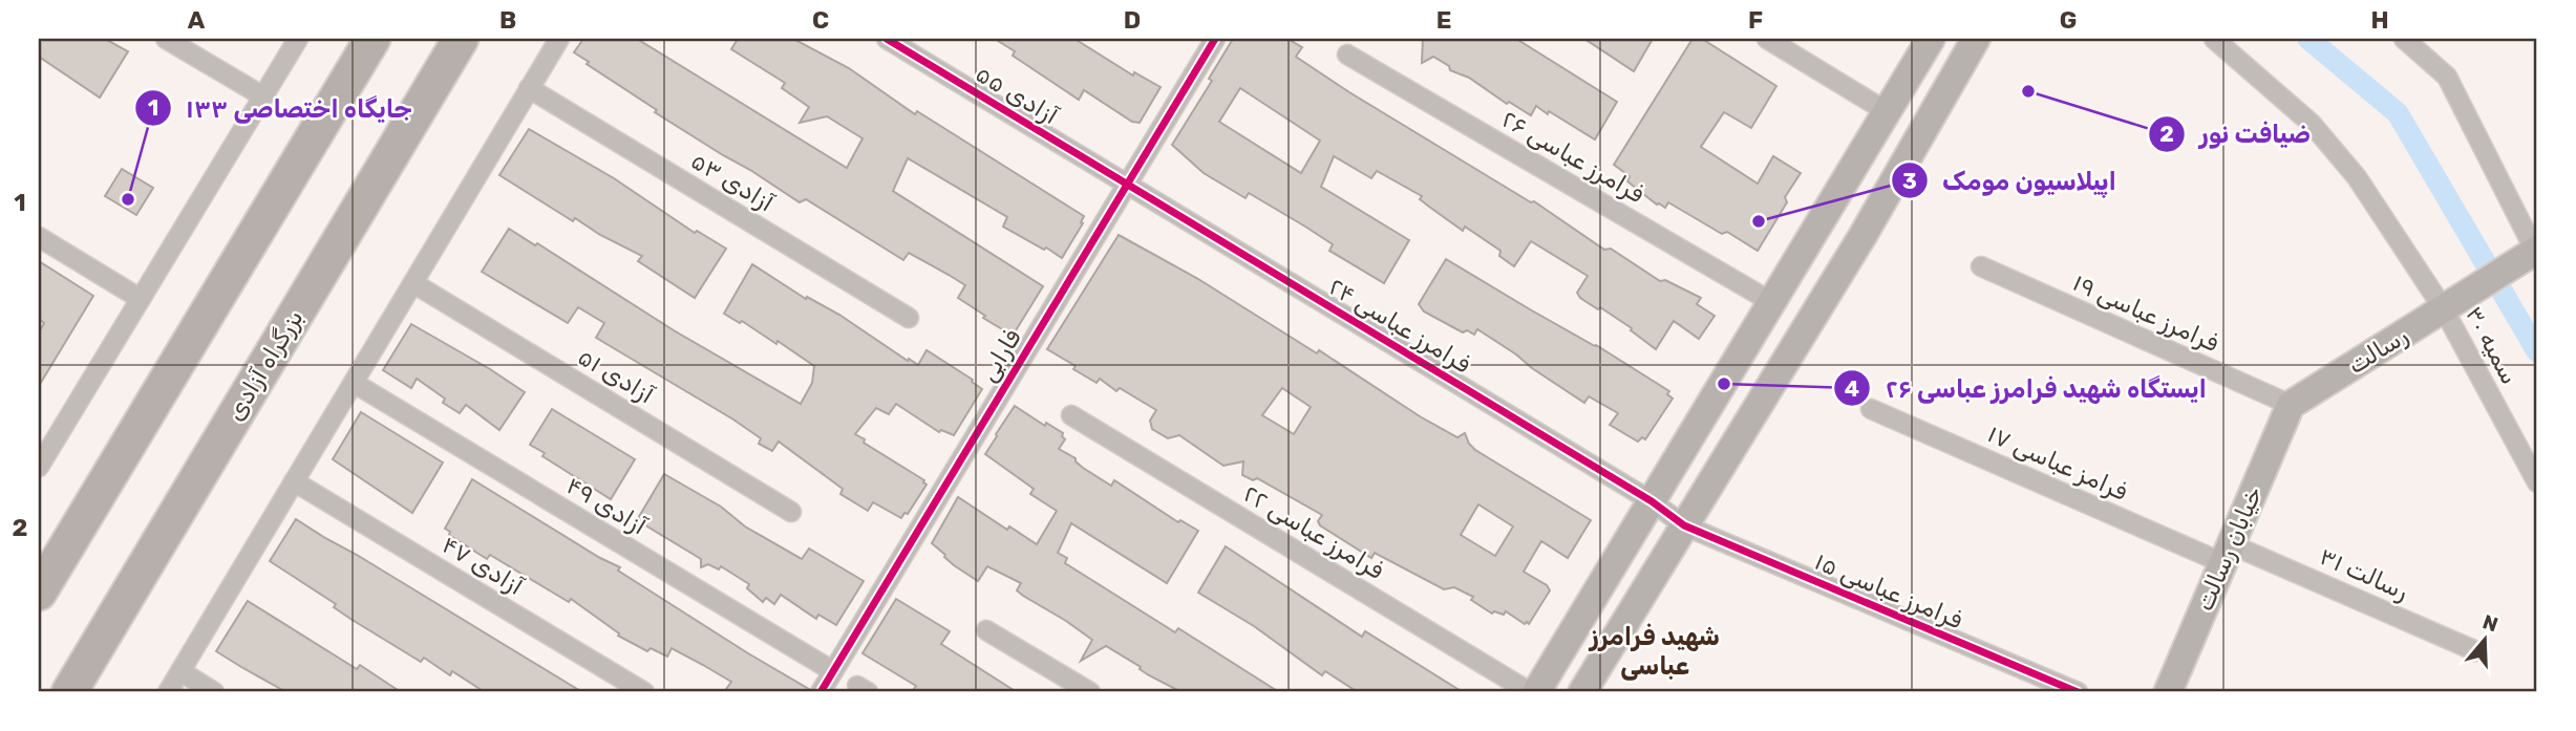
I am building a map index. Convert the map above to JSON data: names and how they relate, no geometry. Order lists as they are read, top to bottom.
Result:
{
  "streets": {
    "highway": ["بزرگراه آزادی"],
    "main road": ["رسالت", "خیابان رسالت"],
    "street": [
      "آزادی ۵۵",
      "فرامرز عباسی ۲۶",
      "۵۳ آزادی",
      "فرامرز عباسی ۱۹",
      "فرامرز عباسی ۲۴",
      "سمیه ۳۰",
      "فارابی",
      "۵۱ آزادی",
      "فرامز عباسی ۱۷",
      "۴۹ آزادی",
      "فرامرز عباسی ۲۲",
      "۴۷ آزادی",
      "رسالت ۳۱",
      "فرامرز عباسی ۱۵"
    ]
  },
  "crossings": [
    ["آزادی ۵۵", "فرامرز عباسی ۲۴"],
    ["آزادی ۵۵", "فارابی"],
    ["فرامرز عباسی ۱۹", "رسالت"],
    ["فرامرز عباسی ۱۹", "خیابان رسالت"],
    ["فرامرز عباسی ۲۴", "فارابی"],
    ["فرامرز عباسی ۲۴", "فرامرز عباسی ۱۵"],
    ["سمیه ۳۰", "رسالت"],
    ["رسالت", "خیابان رسالت"],
    ["فارابی", "۴۹ آزادی"],
    ["فرامز عباسی ۱۷", "خیابان رسالت"],
    ["فرامز عباسی ۱۷", "رسالت ۳۱"],
    ["خیابان رسالت", "رسالت ۳۱"]
  ],
  "districts": ["شهید فرامرز عباسی"],
  "places": [
    "ضیافت نور",
    "جایگاه اختصاصی ۱۳۳",
    "اپیلاسیون مومک",
    "ایستگاه شهید فرامرز عباسی ۲۶"
  ],
  "north": "top",
  "grid": {
    "columns": [
      "A",
      "B",
      "C",
      "D",
      "E",
      "F",
      "G",
      "H"
    ],
    "rows": ["1", "2"]
  }
}
